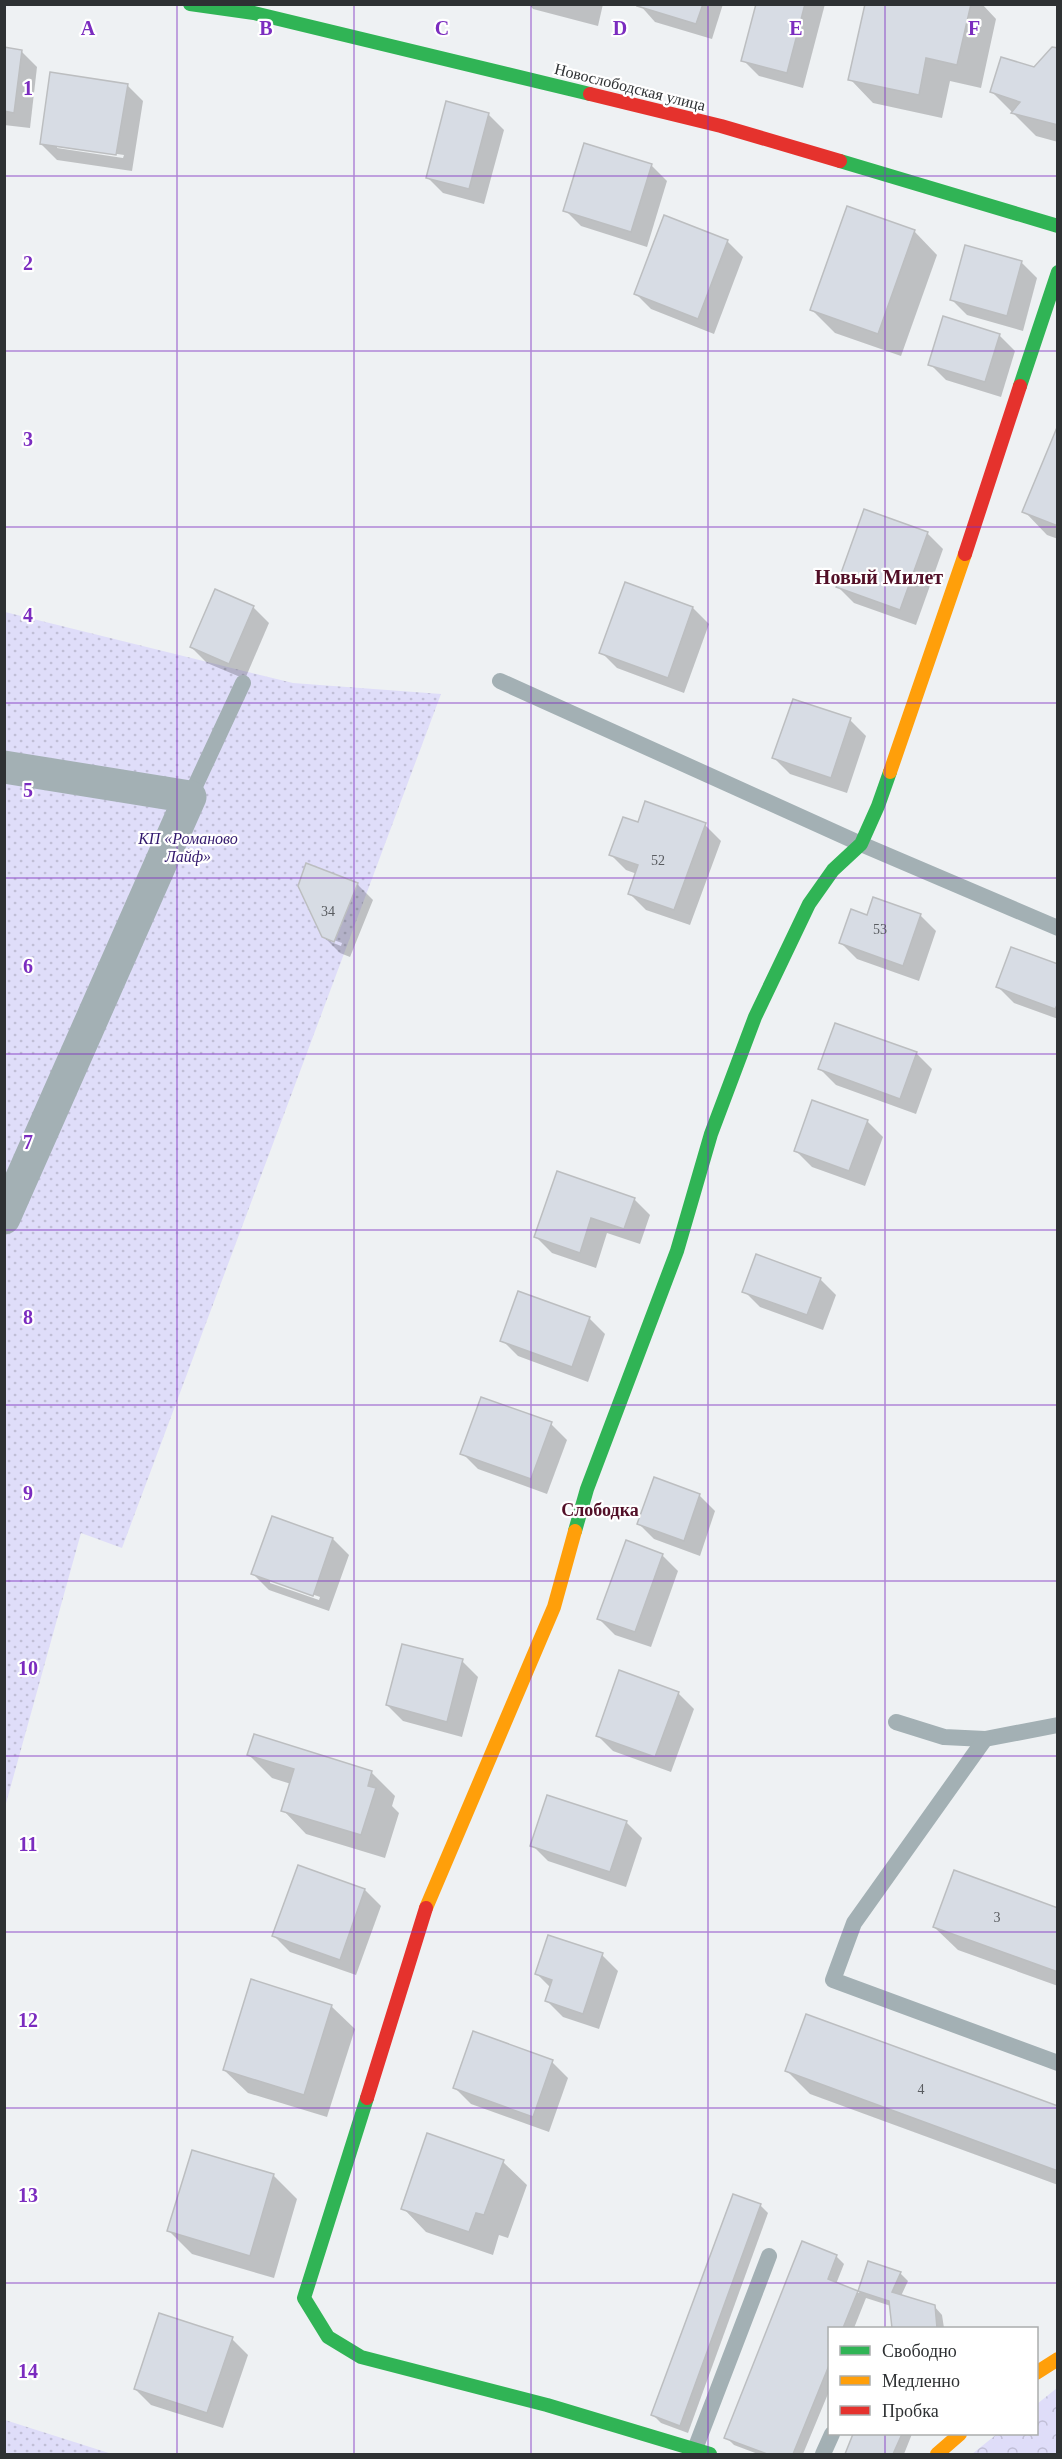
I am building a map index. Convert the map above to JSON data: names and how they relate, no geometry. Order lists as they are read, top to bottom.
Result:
{
  "streets": {
    "street": ["Новослободская улица"]
  },
  "districts": ["Новый Милет", "Слободка"],
  "parks": ["КП «Романово Лайф»"],
  "house_numbers": [
    "52",
    "34",
    "53",
    "3",
    "4"
  ],
  "legend": ["Свободно", "Медленно", "Пробка"],
  "grid": {
    "columns": [
      "A",
      "B",
      "C",
      "D",
      "E",
      "F"
    ],
    "rows": [
      "1",
      "2",
      "3",
      "4",
      "5",
      "6",
      "7",
      "8",
      "9",
      "10",
      "11",
      "12",
      "13",
      "14"
    ]
  }
}
